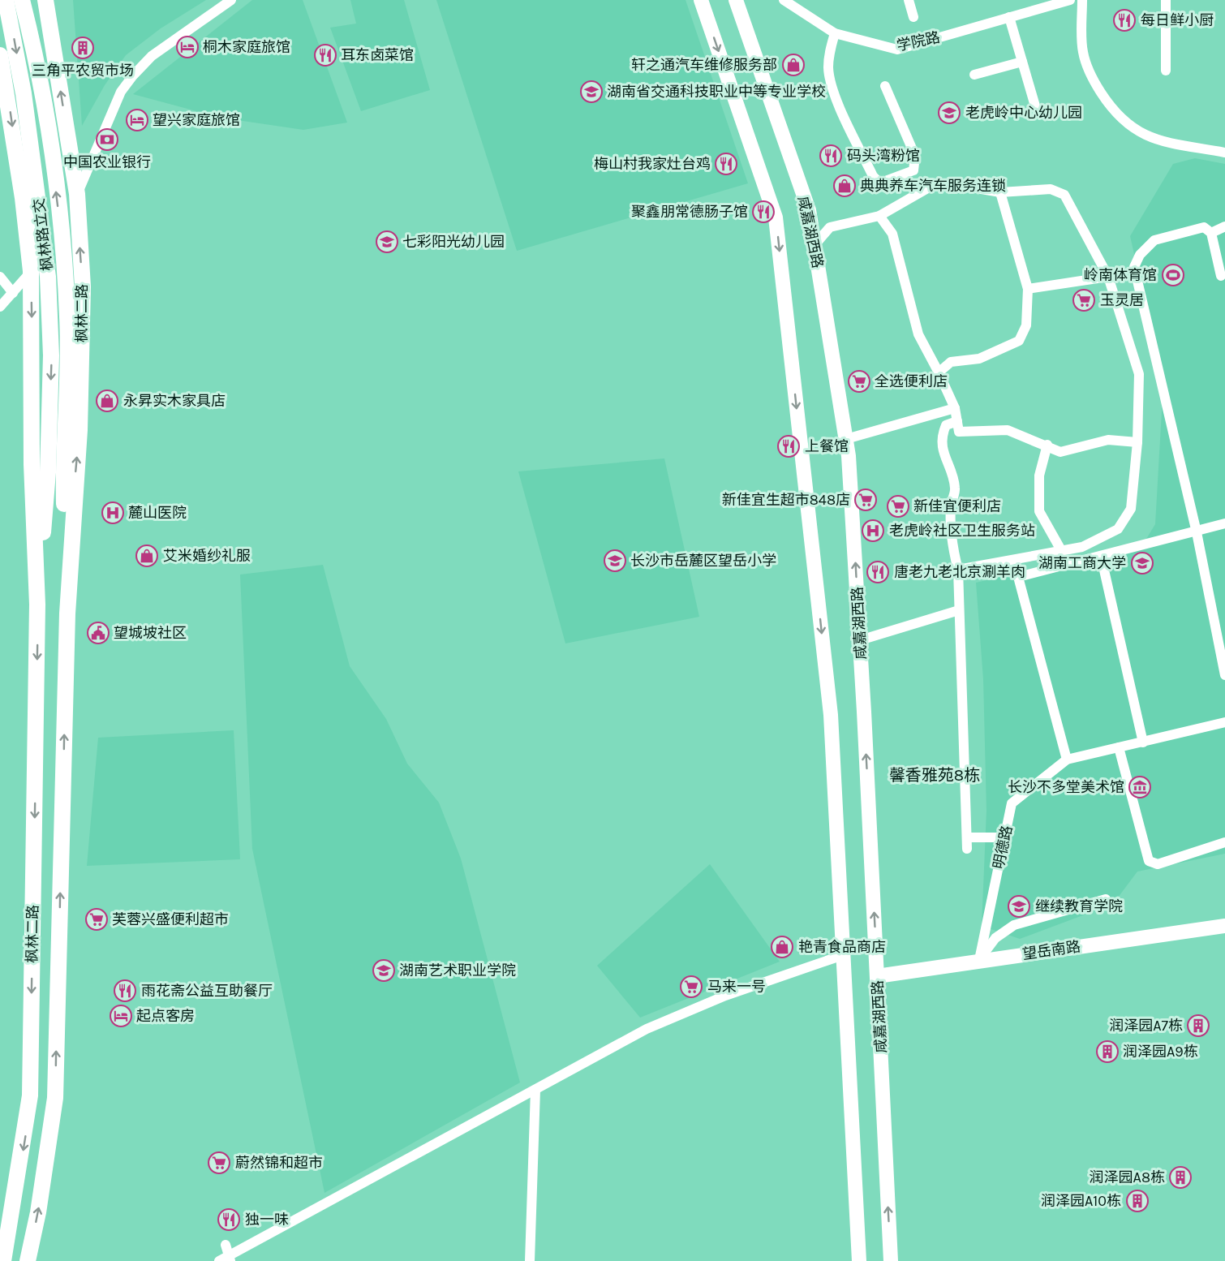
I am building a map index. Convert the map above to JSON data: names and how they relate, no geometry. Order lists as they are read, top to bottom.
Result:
{
  "streets": {
    "main road": [
      "咸嘉湖西路",
      "枫林路立交",
      "枫林二路",
      "望岳南路"
    ],
    "street": ["学院路", "明德路"]
  },
  "crossings": [
    ["咸嘉湖西路", "望岳南路"],
    ["枫林路立交", "枫林二路"],
    ["明德路", "望岳南路"]
  ],
  "districts": ["馨香雅苑8栋"],
  "places": {
    "restaurant": [
      "每日鲜小厨",
      "耳东卤菜馆",
      "码头湾粉馆",
      "梅山村我家灶台鸡",
      "聚鑫朋常德肠子馆",
      "上餐馆",
      "唐老九老北京涮羊肉",
      "雨花斋公益互助餐厅",
      "独一味"
    ],
    "hotel": ["桐木家庭旅馆", "望兴家庭旅馆", "起点客房"],
    "building": [
      "三角平农贸市场",
      "润泽园A7栋",
      "润泽园A9栋",
      "润泽园A8栋",
      "润泽园A10栋"
    ],
    "shop": [
      "轩之通汽车维修服务部",
      "典典养车汽车服务连锁",
      "永昇实木家具店",
      "艾米婚纱礼服",
      "艳青食品商店"
    ],
    "school or university": [
      "湖南省交通科技职业中等专业学校",
      "老虎岭中心幼儿园",
      "七彩阳光幼儿园",
      "长沙市岳麓区望岳小学",
      "湖南工商大学",
      "继续教育学院",
      "湖南艺术职业学院"
    ],
    "bank": ["中国农业银行"],
    "sports": ["岭南体育馆"],
    "supermarket": [
      "玉灵居",
      "全选便利店",
      "新佳宜生超市848店",
      "新佳宜便利店",
      "芙蓉兴盛便利超市",
      "马来一号",
      "蔚然锦和超市"
    ],
    "hospital": ["麓山医院", "老虎岭社区卫生服务站"],
    "public building": ["望城坡社区"],
    "museum": ["长沙不多堂美术馆"]
  }
}
